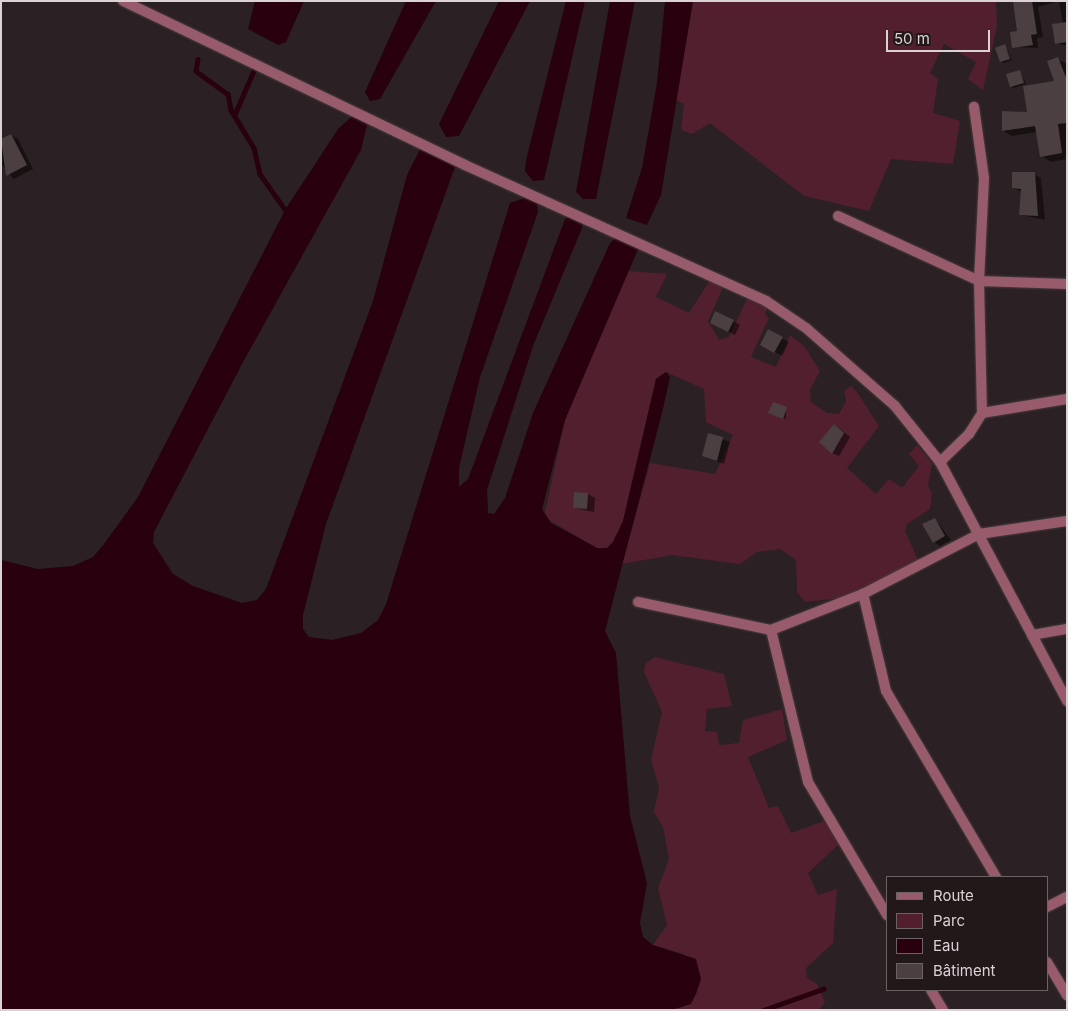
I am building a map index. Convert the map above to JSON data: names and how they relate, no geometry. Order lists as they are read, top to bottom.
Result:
{
  "legend": [
    "Route",
    "Parc",
    "Eau",
    "Bâtiment"
  ],
  "scale_bar": "50 m"
}
